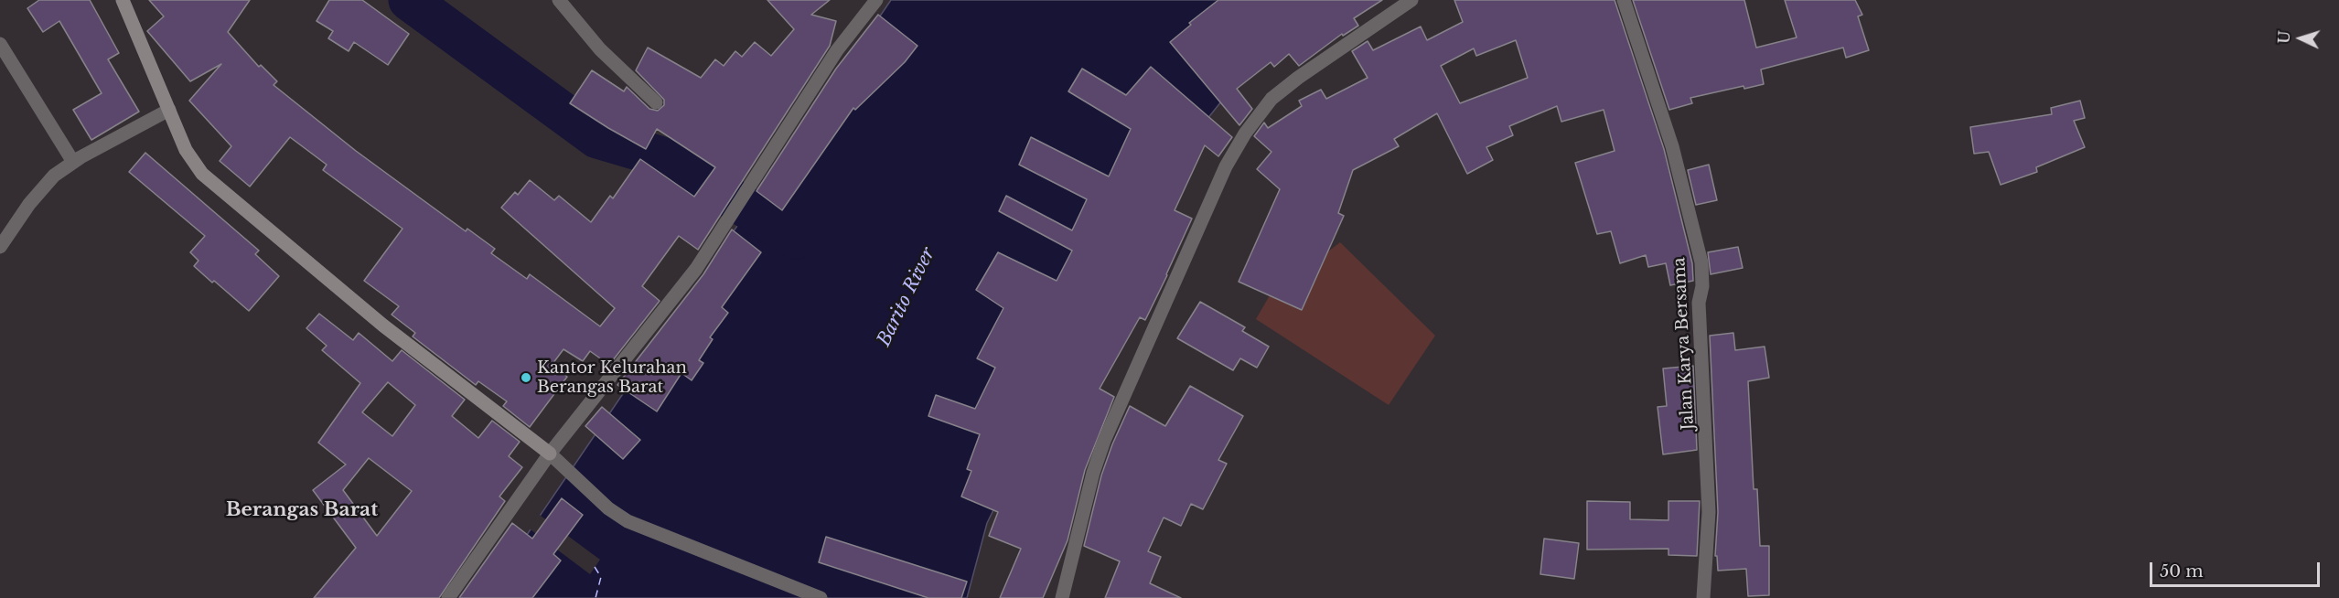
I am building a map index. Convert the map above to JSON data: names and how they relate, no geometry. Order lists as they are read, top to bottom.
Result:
{
  "streets": {
    "street": ["Jalan Karya Bersama"]
  },
  "districts": ["Berangas Barat"],
  "water": ["Barito River"],
  "places": ["Kantor Kelurahan Berangas Barat"],
  "scale_bar": "50 m",
  "north": "left"
}
